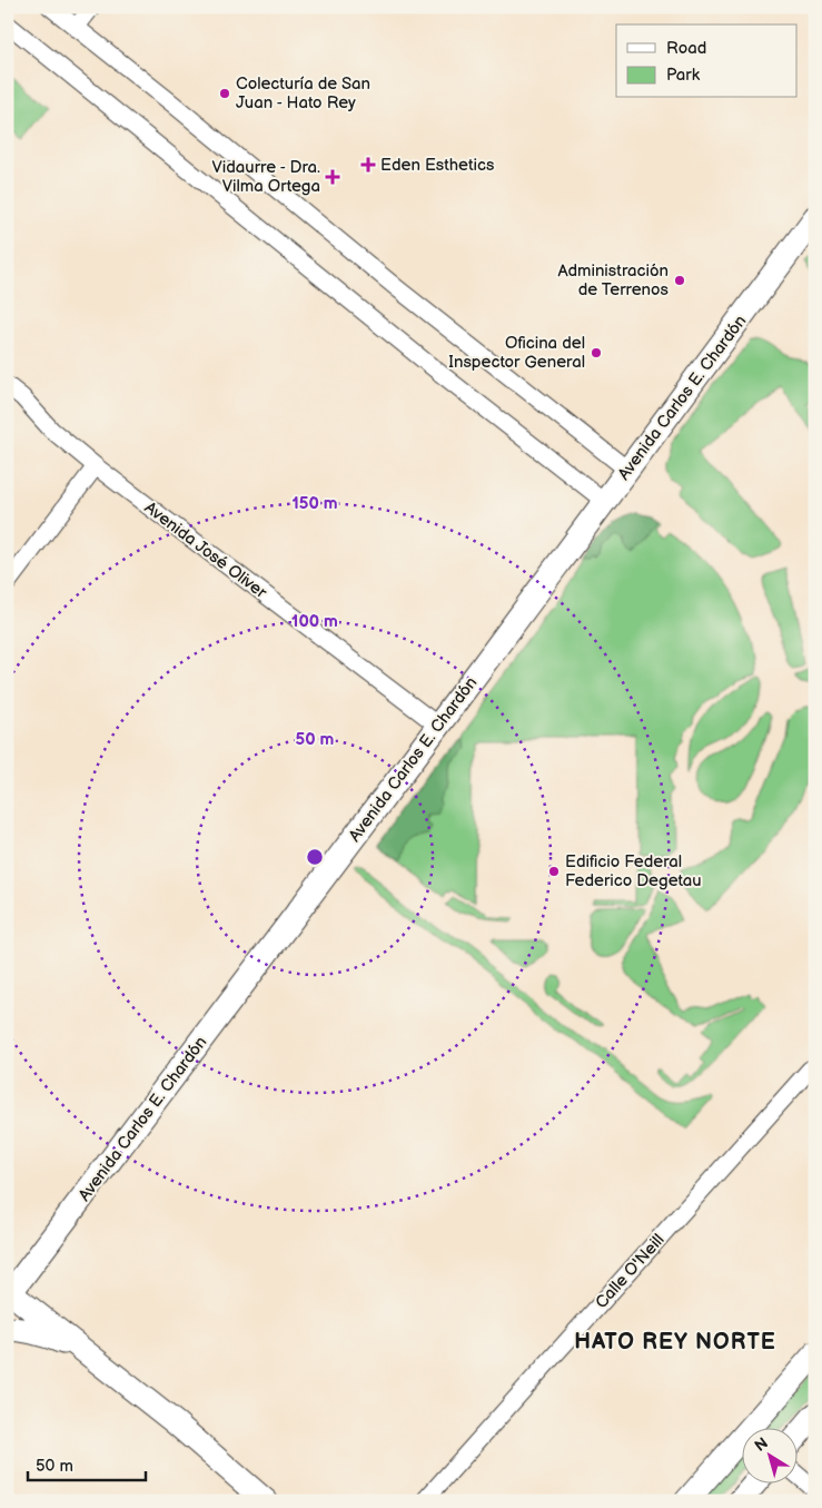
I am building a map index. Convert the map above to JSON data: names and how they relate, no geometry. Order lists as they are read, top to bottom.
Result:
{
  "streets": {
    "street": ["Avenida Carlos E. Chardón", "Avenida José Oliver", "Calle O'Neill"]
  },
  "crossings": [
    ["Avenida Carlos E. Chardón", "Avenida José Oliver"]
  ],
  "districts": ["HATO REY NORTE"],
  "places": {
    "other": [
      "Colecturía de San Juan - Hato Rey",
      "Administración de Terrenos",
      "Oficina del Inspector General",
      "Edificio Federal Federico Degetau"
    ],
    "health": ["Eden Esthetics", "Vidaurre - Dra. Vilma Ortega"]
  },
  "legend": ["Road", "Park"],
  "scale_bar": "50 m",
  "north": "top left",
  "rings": ["150 m", "100 m", "50 m"]
}
